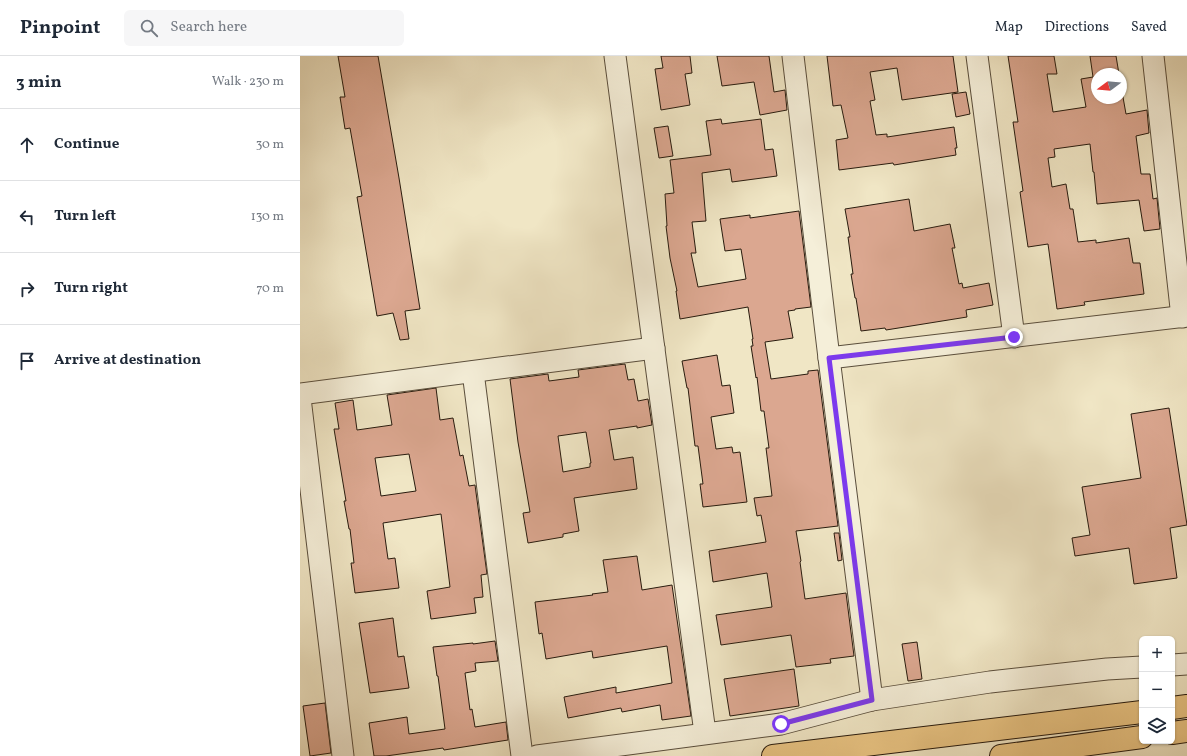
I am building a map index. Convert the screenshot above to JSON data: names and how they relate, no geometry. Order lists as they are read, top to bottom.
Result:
{
  "north": "left",
  "page": {
    "header": "Pinpoint",
    "search": "Search here",
    "nav": ["Map", "Directions", "Saved"],
    "heading": ["3 min", "Walk · 230 m"],
    "list": [
      ["Continue", "30 m"],
      ["Turn left", "130 m"],
      ["Turn right", "70 m"],
      "Arrive at destination"
    ],
    "map_buttons": ["+", "−"]
  }
}
